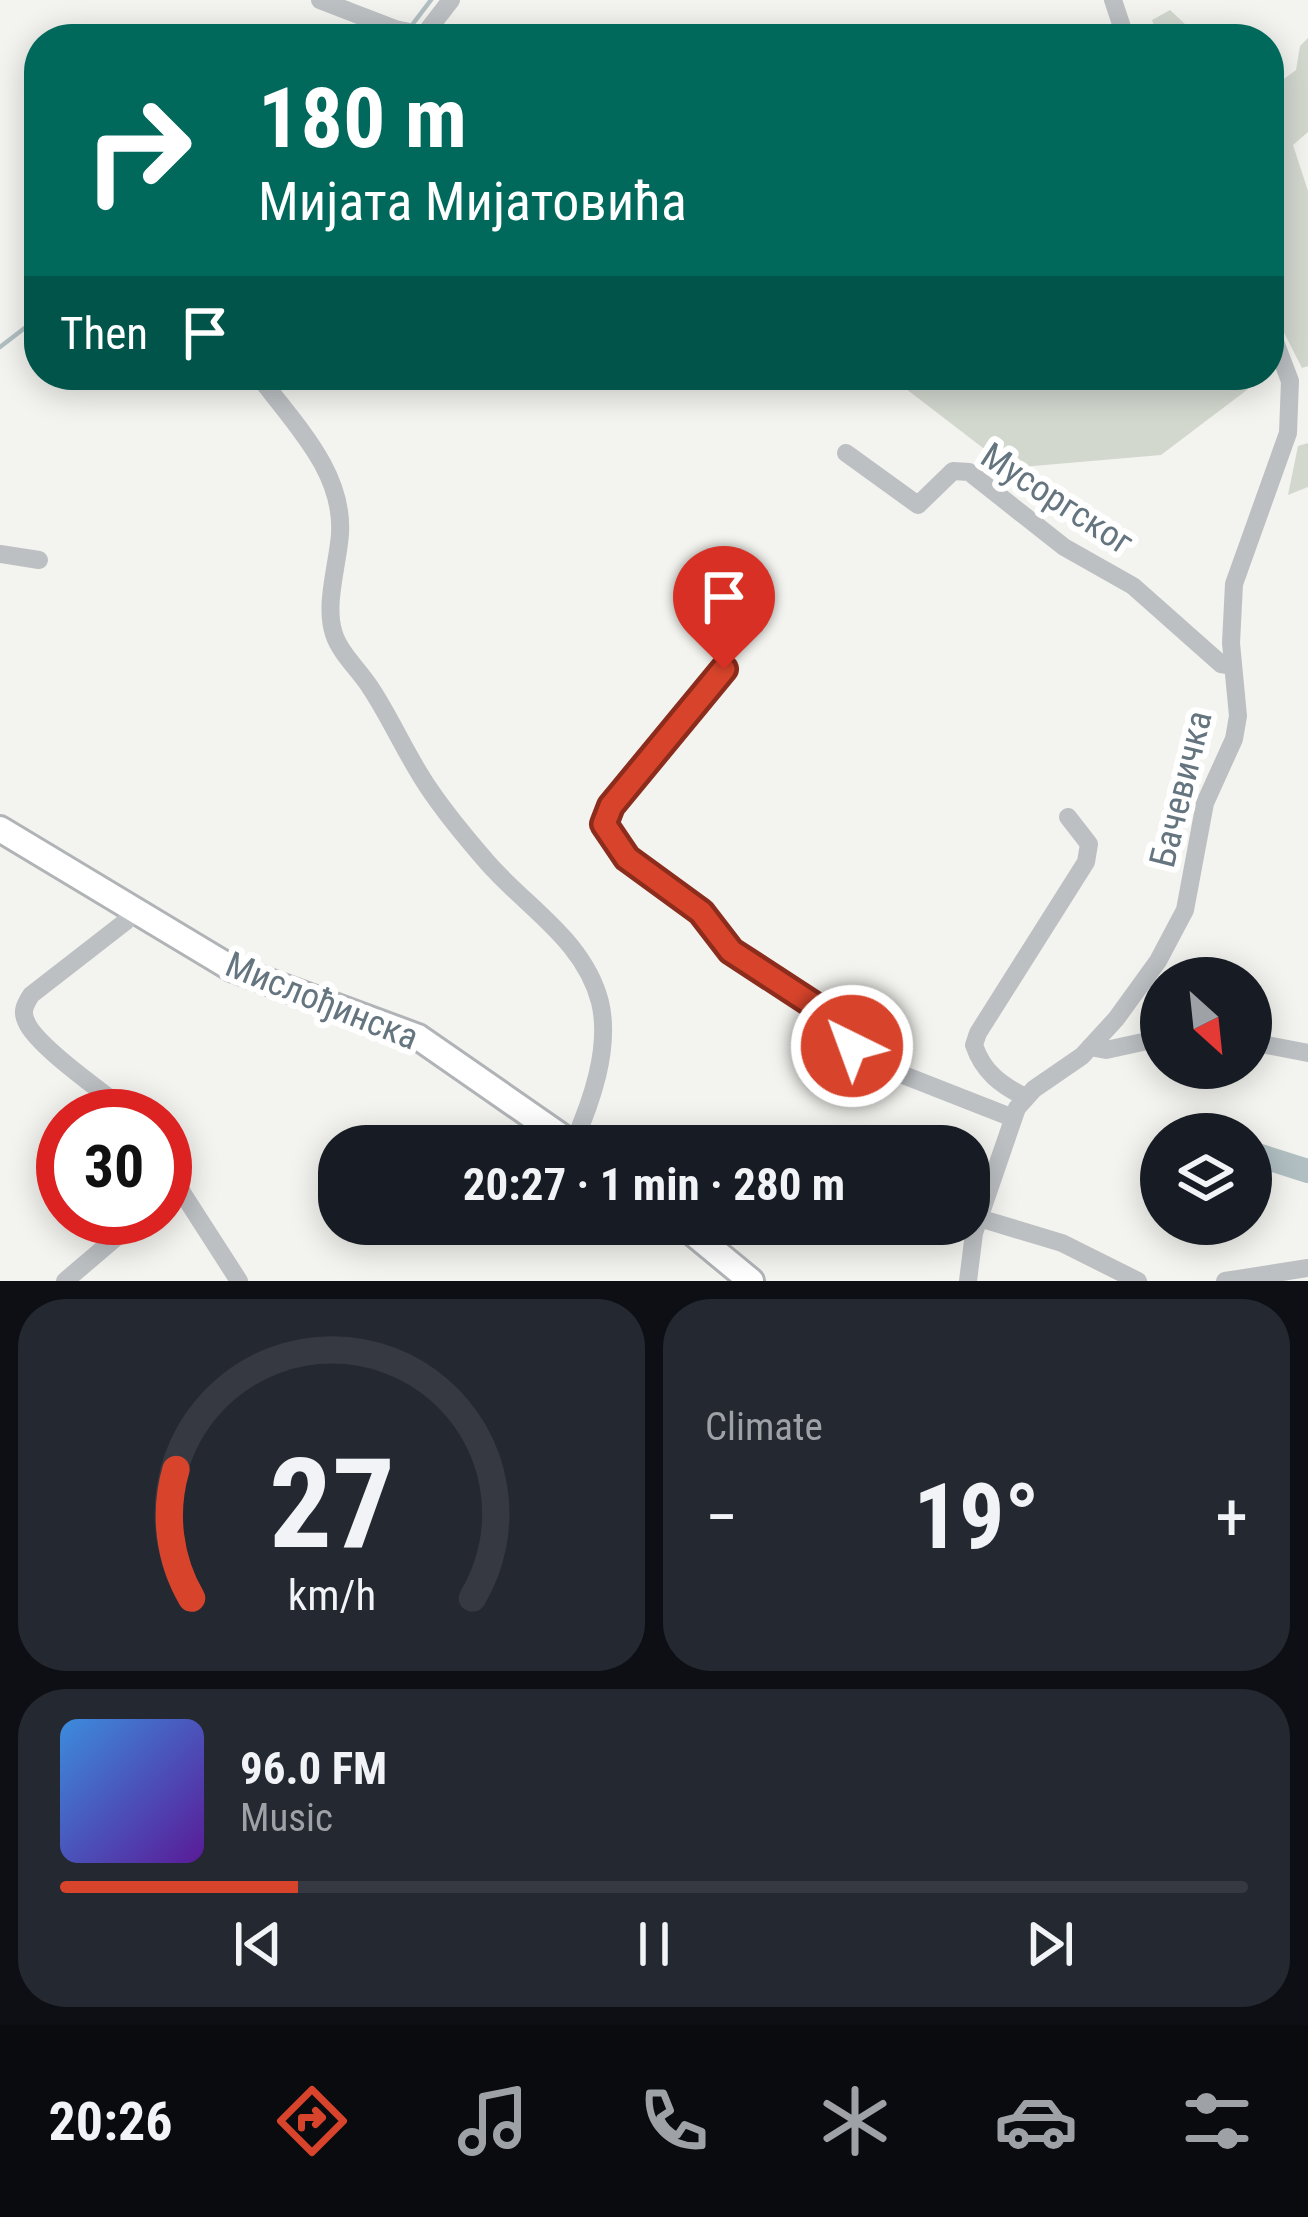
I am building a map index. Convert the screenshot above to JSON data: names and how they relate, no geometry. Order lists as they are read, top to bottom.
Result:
{
  "streets": {
    "main road": ["Мислођинска"],
    "street": ["Мусоргског", "Бачевичка"]
  },
  "crossings": [
    ["Мусоргског", "Бачевичка"]
  ],
  "north": "bottom right",
  "page": {
    "turn": ["180 m", "Мијата Мијатовића"],
    "then": "Then",
    "limit": "30",
    "trip": "20:27 · 1 min · 280 m",
    "tile": "Climate",
    "heat": ["−", "19°", "+"],
    "song": ["96.0 FM", "Music"],
    "tabs": "20:26",
    "gauge": ["27", "km/h"]
  }
}
